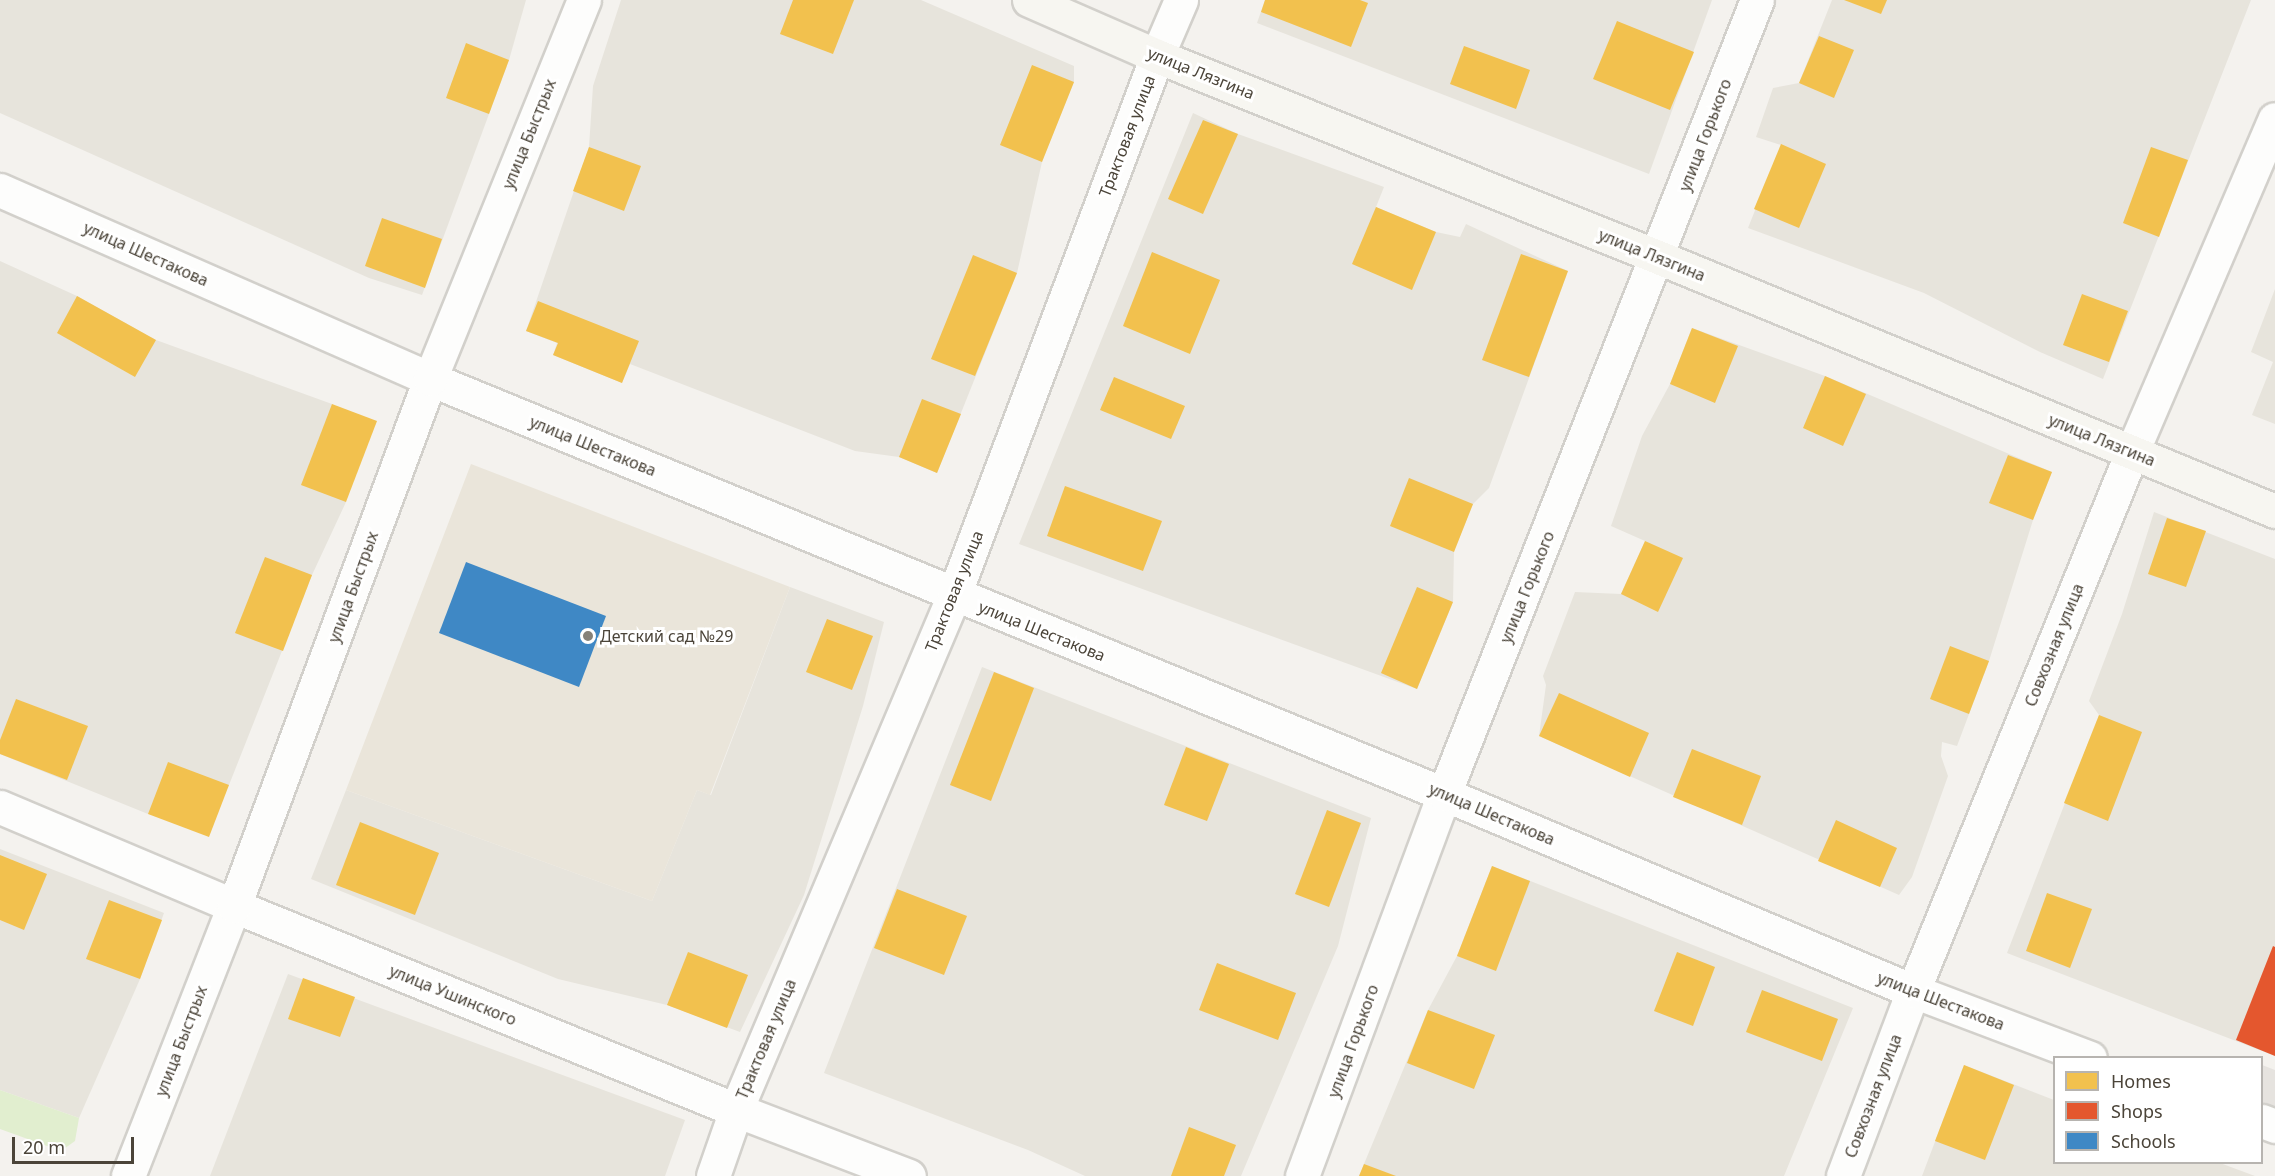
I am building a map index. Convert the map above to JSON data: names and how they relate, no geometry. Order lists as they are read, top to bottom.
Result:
{
  "streets": {
    "main road": ["улица Лязгина"],
    "street": [
      "улица Быстрых",
      "улица Горького",
      "Трактовая улица",
      "улица Шестакова",
      "Совхозная улица",
      "улица Ушинского"
    ]
  },
  "crossings": [
    ["улица Лязгина", "улица Горького"],
    ["улица Лязгина", "Трактовая улица"],
    ["улица Лязгина", "Совхозная улица"],
    ["улица Быстрых", "улица Шестакова"],
    ["улица Быстрых", "улица Ушинского"],
    ["улица Горького", "улица Шестакова"],
    ["Трактовая улица", "улица Шестакова"],
    ["Трактовая улица", "улица Ушинского"],
    ["улица Шестакова", "Совхозная улица"]
  ],
  "places": ["Детский сад №29"],
  "legend": ["Homes", "Shops", "Schools"],
  "scale_bar": "20 m"
}
